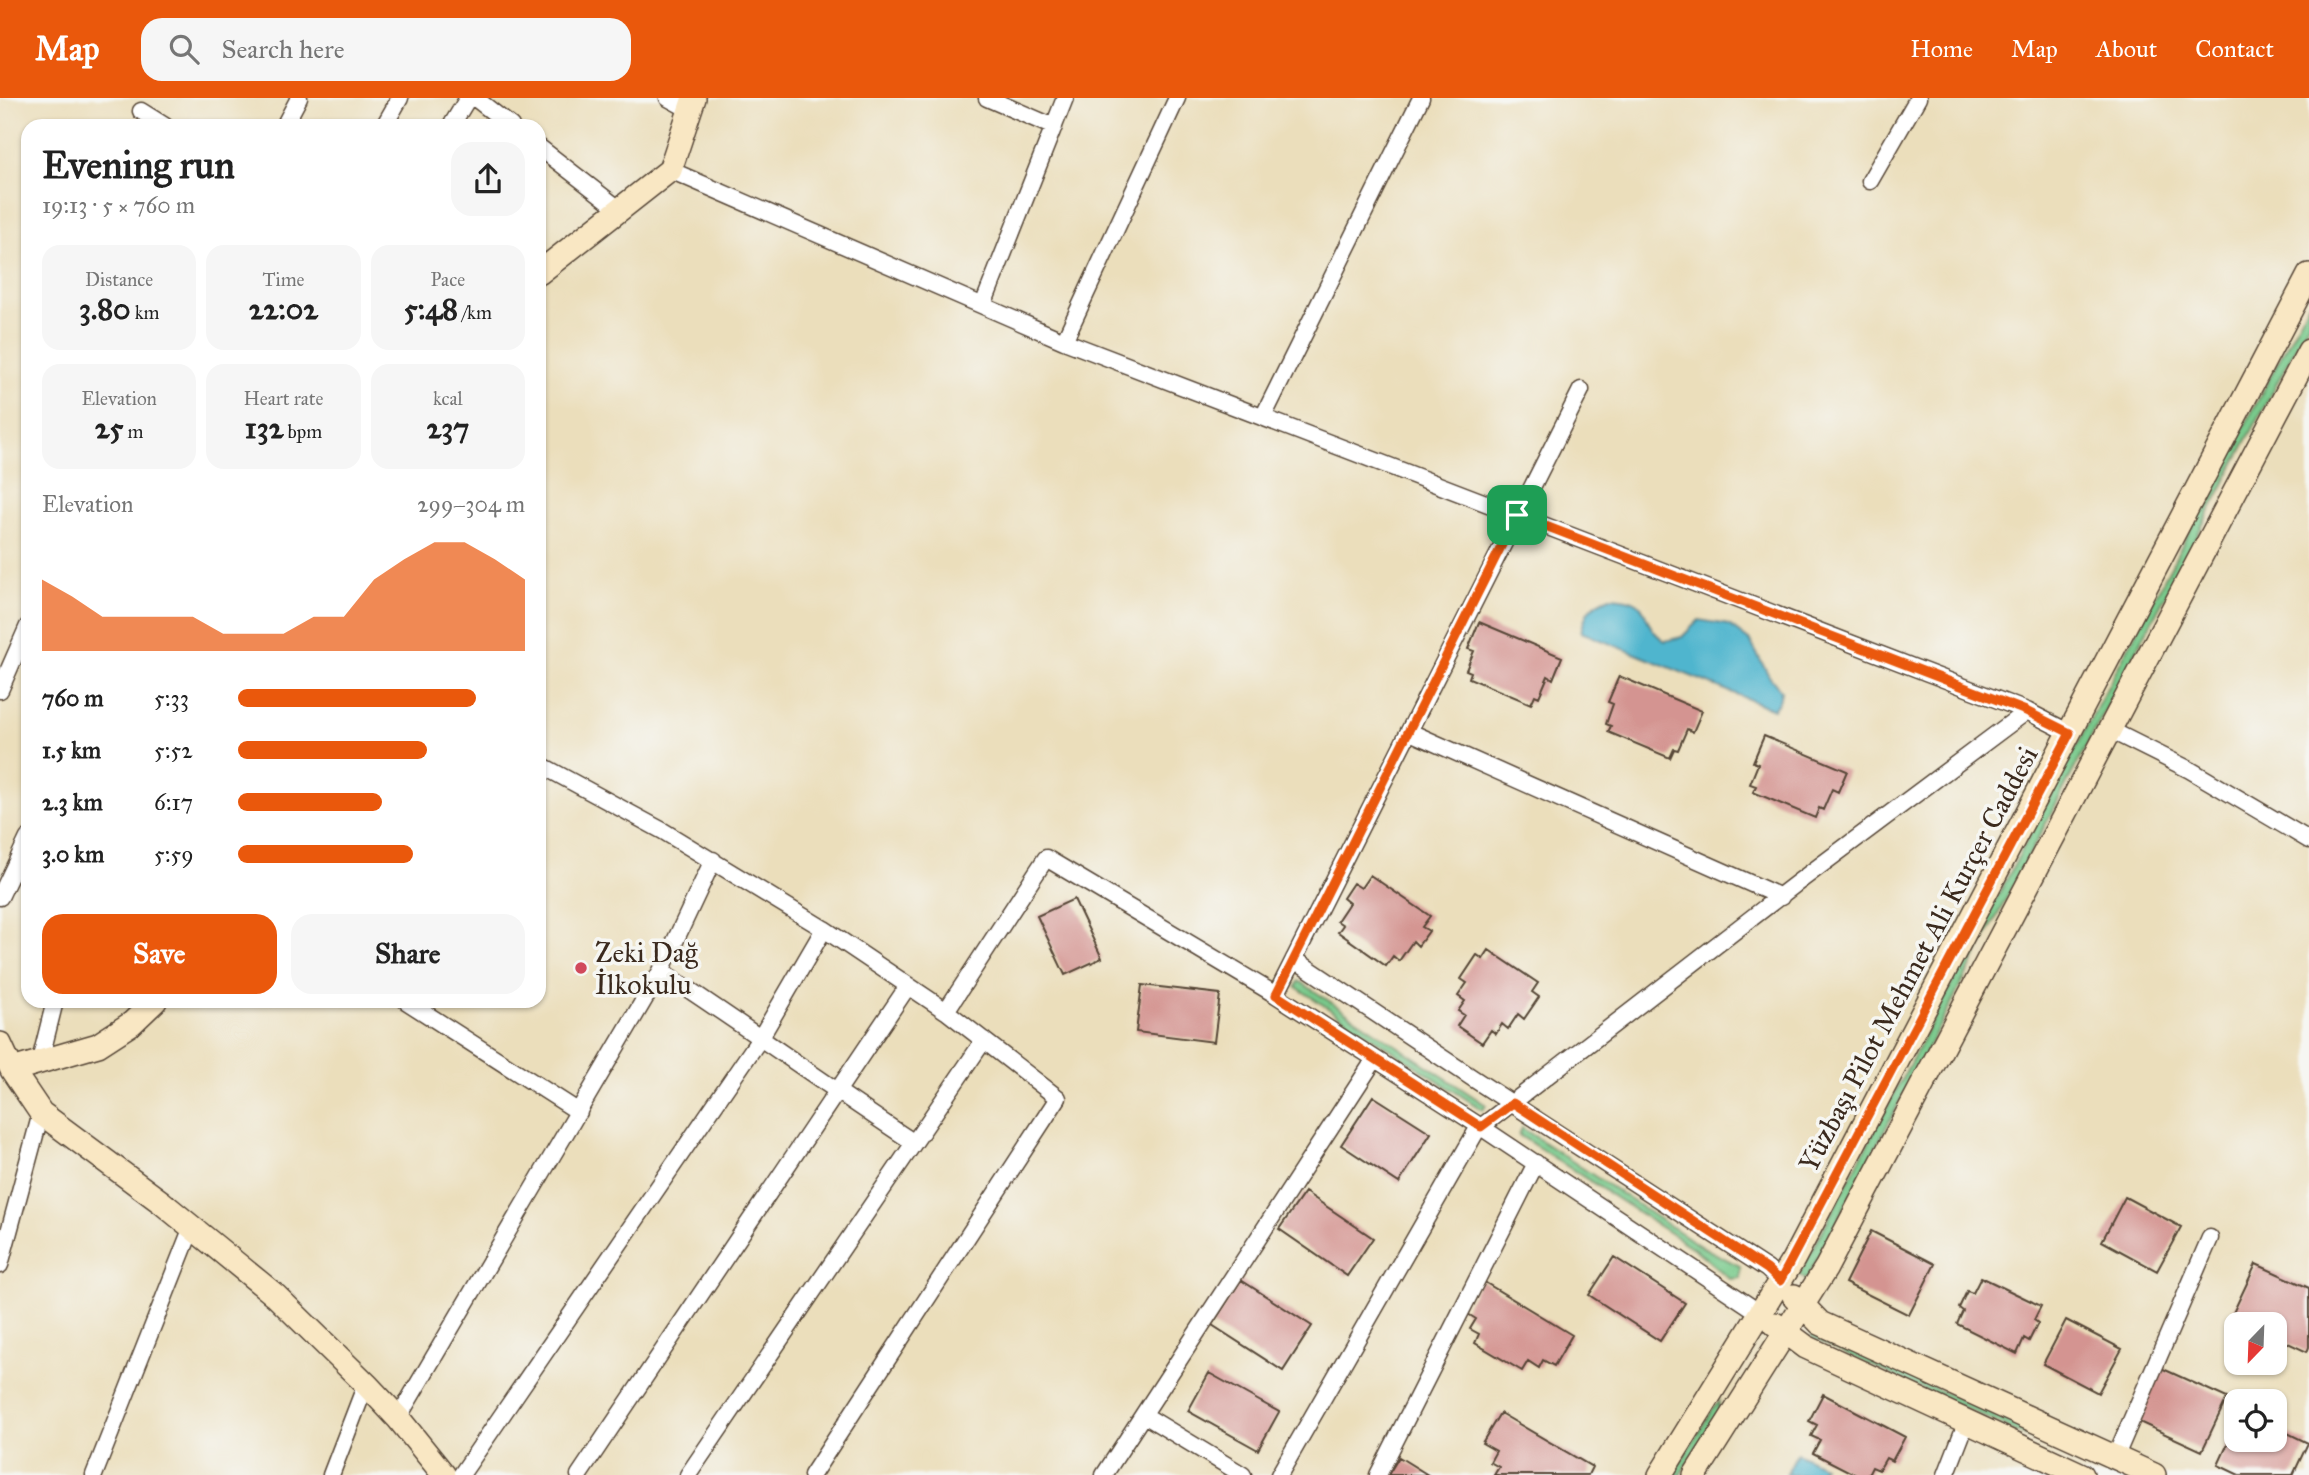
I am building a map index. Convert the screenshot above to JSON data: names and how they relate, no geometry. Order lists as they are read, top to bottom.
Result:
{
  "streets": {
    "main road": ["Yüzbaşı Pilot Mehmet Ali Kurçer Caddesi"]
  },
  "places": ["Zeki Dağ İlkokulu"],
  "north": "bottom left",
  "page": {
    "header": "Map",
    "search": "Search here",
    "nav": [
      "Home",
      "Map",
      "About",
      "Contact"
    ],
    "heading": ["Evening run", "19:13 · 5 × 760 m"],
    "stats": [
      ["Distance", "3.80 km"],
      ["Time", "22:02"],
      ["Pace", "5:48 /km"],
      ["Elevation", "25 m"],
      ["Heart rate", "132 bpm"],
      ["kcal", "237"]
    ],
    "chart": ["Elevation", "299–304 m"],
    "list": [
      {
        "name": "760 m",
        "note": "5:33"
      },
      {
        "name": "1.5 km",
        "note": "5:52"
      },
      {
        "name": "2.3 km",
        "note": "6:17"
      },
      {
        "name": "3.0 km",
        "note": "5:59"
      }
    ],
    "buttons": ["Save", "Share"]
  }
}
